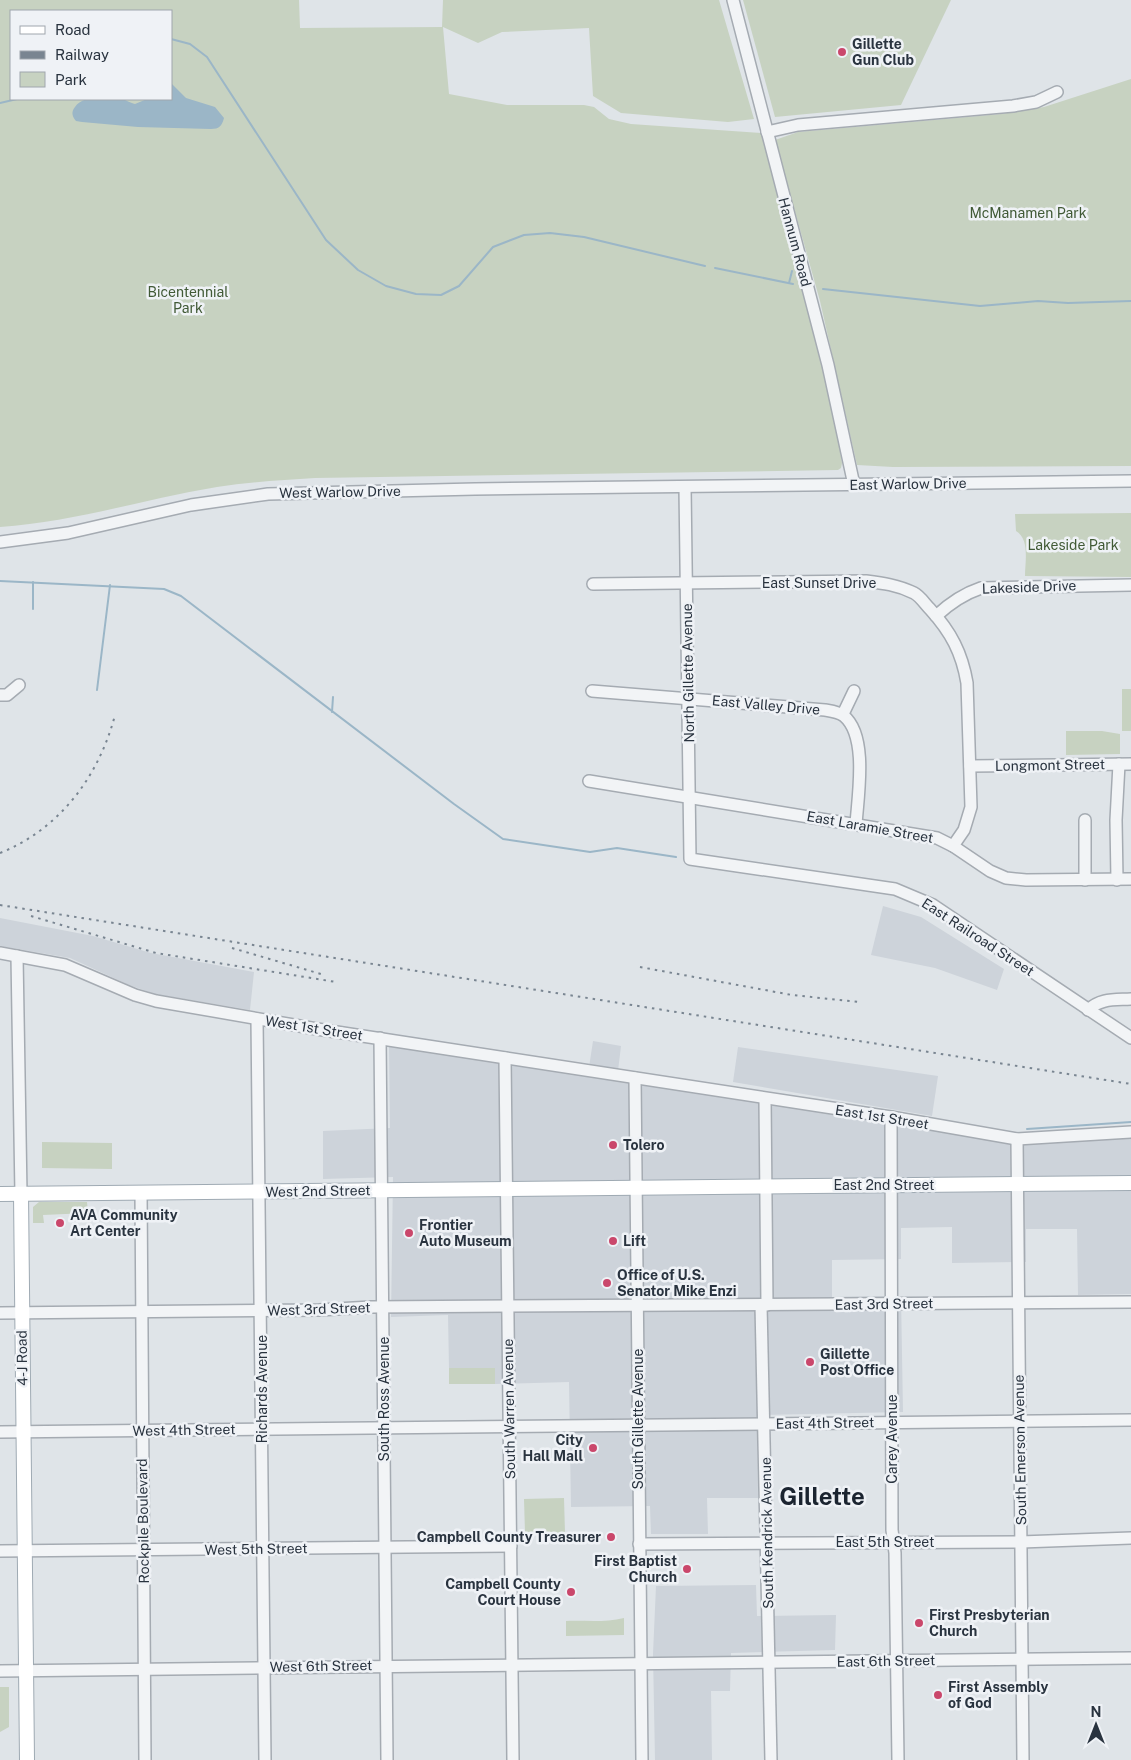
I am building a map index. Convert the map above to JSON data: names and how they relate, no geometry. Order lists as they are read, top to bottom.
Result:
{
  "streets": {
    "main road": ["East 2nd Street", "West 2nd Street", "4-J Road"],
    "street": [
      "Hannum Road",
      "East Warlow Drive",
      "West Warlow Drive",
      "East Sunset Drive",
      "Lakeside Drive",
      "North Gillette Avenue",
      "East Valley Drive",
      "Longmont Street",
      "East Laramie Street",
      "East Railroad Street",
      "West 1st Street",
      "East 1st Street",
      "East 3rd Street",
      "West 3rd Street",
      "Richards Avenue",
      "South Ross Avenue",
      "South Warren Avenue",
      "South Gillette Avenue",
      "East 4th Street",
      "West 4th Street",
      "Carey Avenue",
      "South Emerson Avenue",
      "Rockpile Boulevard",
      "South Kendrick Avenue",
      "East 5th Street",
      "West 5th Street",
      "East 6th Street",
      "West 6th Street"
    ]
  },
  "crossings": [
    ["Hannum Road", "East Warlow Drive"],
    ["East Warlow Drive", "West Warlow Drive"],
    ["East Warlow Drive", "North Gillette Avenue"],
    ["West Warlow Drive", "North Gillette Avenue"],
    ["East Sunset Drive", "Lakeside Drive"],
    ["East Sunset Drive", "North Gillette Avenue"],
    ["East Sunset Drive", "Longmont Street"],
    ["East Sunset Drive", "East Laramie Street"],
    ["North Gillette Avenue", "East Valley Drive"],
    ["North Gillette Avenue", "East Laramie Street"],
    ["North Gillette Avenue", "East Railroad Street"],
    ["West 1st Street", "East 1st Street"],
    ["West 1st Street", "4-J Road"],
    ["West 1st Street", "Richards Avenue"],
    ["West 1st Street", "South Ross Avenue"],
    ["West 1st Street", "South Warren Avenue"],
    ["West 1st Street", "South Gillette Avenue"],
    ["East 1st Street", "South Gillette Avenue"],
    ["East 1st Street", "Carey Avenue"],
    ["East 1st Street", "South Emerson Avenue"],
    ["East 1st Street", "South Kendrick Avenue"],
    ["East 2nd Street", "West 2nd Street"],
    ["East 2nd Street", "South Gillette Avenue"],
    ["East 2nd Street", "Carey Avenue"],
    ["East 2nd Street", "South Emerson Avenue"],
    ["East 2nd Street", "South Kendrick Avenue"],
    ["West 2nd Street", "4-J Road"],
    ["West 2nd Street", "Richards Avenue"],
    ["West 2nd Street", "South Ross Avenue"],
    ["West 2nd Street", "South Warren Avenue"],
    ["West 2nd Street", "South Gillette Avenue"],
    ["West 2nd Street", "Rockpile Boulevard"],
    ["East 3rd Street", "West 3rd Street"],
    ["East 3rd Street", "South Gillette Avenue"],
    ["East 3rd Street", "Carey Avenue"],
    ["East 3rd Street", "South Emerson Avenue"],
    ["East 3rd Street", "South Kendrick Avenue"],
    ["West 3rd Street", "4-J Road"],
    ["West 3rd Street", "Richards Avenue"],
    ["West 3rd Street", "South Ross Avenue"],
    ["West 3rd Street", "South Warren Avenue"],
    ["West 3rd Street", "South Gillette Avenue"],
    ["West 3rd Street", "Rockpile Boulevard"],
    ["4-J Road", "West 4th Street"],
    ["4-J Road", "West 5th Street"],
    ["4-J Road", "West 6th Street"],
    ["Richards Avenue", "West 4th Street"],
    ["Richards Avenue", "West 5th Street"],
    ["Richards Avenue", "West 6th Street"],
    ["South Ross Avenue", "West 4th Street"],
    ["South Ross Avenue", "West 5th Street"],
    ["South Ross Avenue", "West 6th Street"],
    ["South Warren Avenue", "West 4th Street"],
    ["South Warren Avenue", "West 5th Street"],
    ["South Warren Avenue", "West 6th Street"],
    ["South Gillette Avenue", "East 4th Street"],
    ["South Gillette Avenue", "West 4th Street"],
    ["South Gillette Avenue", "East 5th Street"],
    ["South Gillette Avenue", "East 6th Street"],
    ["South Gillette Avenue", "West 6th Street"],
    ["East 4th Street", "West 4th Street"],
    ["East 4th Street", "Carey Avenue"],
    ["East 4th Street", "South Emerson Avenue"],
    ["East 4th Street", "South Kendrick Avenue"],
    ["West 4th Street", "Rockpile Boulevard"],
    ["Carey Avenue", "East 5th Street"],
    ["Carey Avenue", "East 6th Street"],
    ["South Emerson Avenue", "East 5th Street"],
    ["South Emerson Avenue", "East 6th Street"],
    ["Rockpile Boulevard", "West 5th Street"],
    ["Rockpile Boulevard", "West 6th Street"],
    ["South Kendrick Avenue", "East 5th Street"],
    ["South Kendrick Avenue", "East 6th Street"],
    ["East 6th Street", "West 6th Street"]
  ],
  "districts": ["Gillette"],
  "parks": ["McManamen Park", "Bicentennial Park", "Lakeside Park"],
  "places": [
    "Gillette Gun Club",
    "Tolero",
    "AVA Community Art Center",
    "Frontier Auto Museum",
    "Lift",
    "Office of U.S. Senator Mike Enzi",
    "Gillette Post Office",
    "City Hall Mall",
    "Campbell County Treasurer",
    "First Baptist Church",
    "Campbell County Court House",
    "First Presbyterian Church",
    "First Assembly of God"
  ],
  "legend": ["Road", "Railway", "Park"],
  "north": "top"
}
